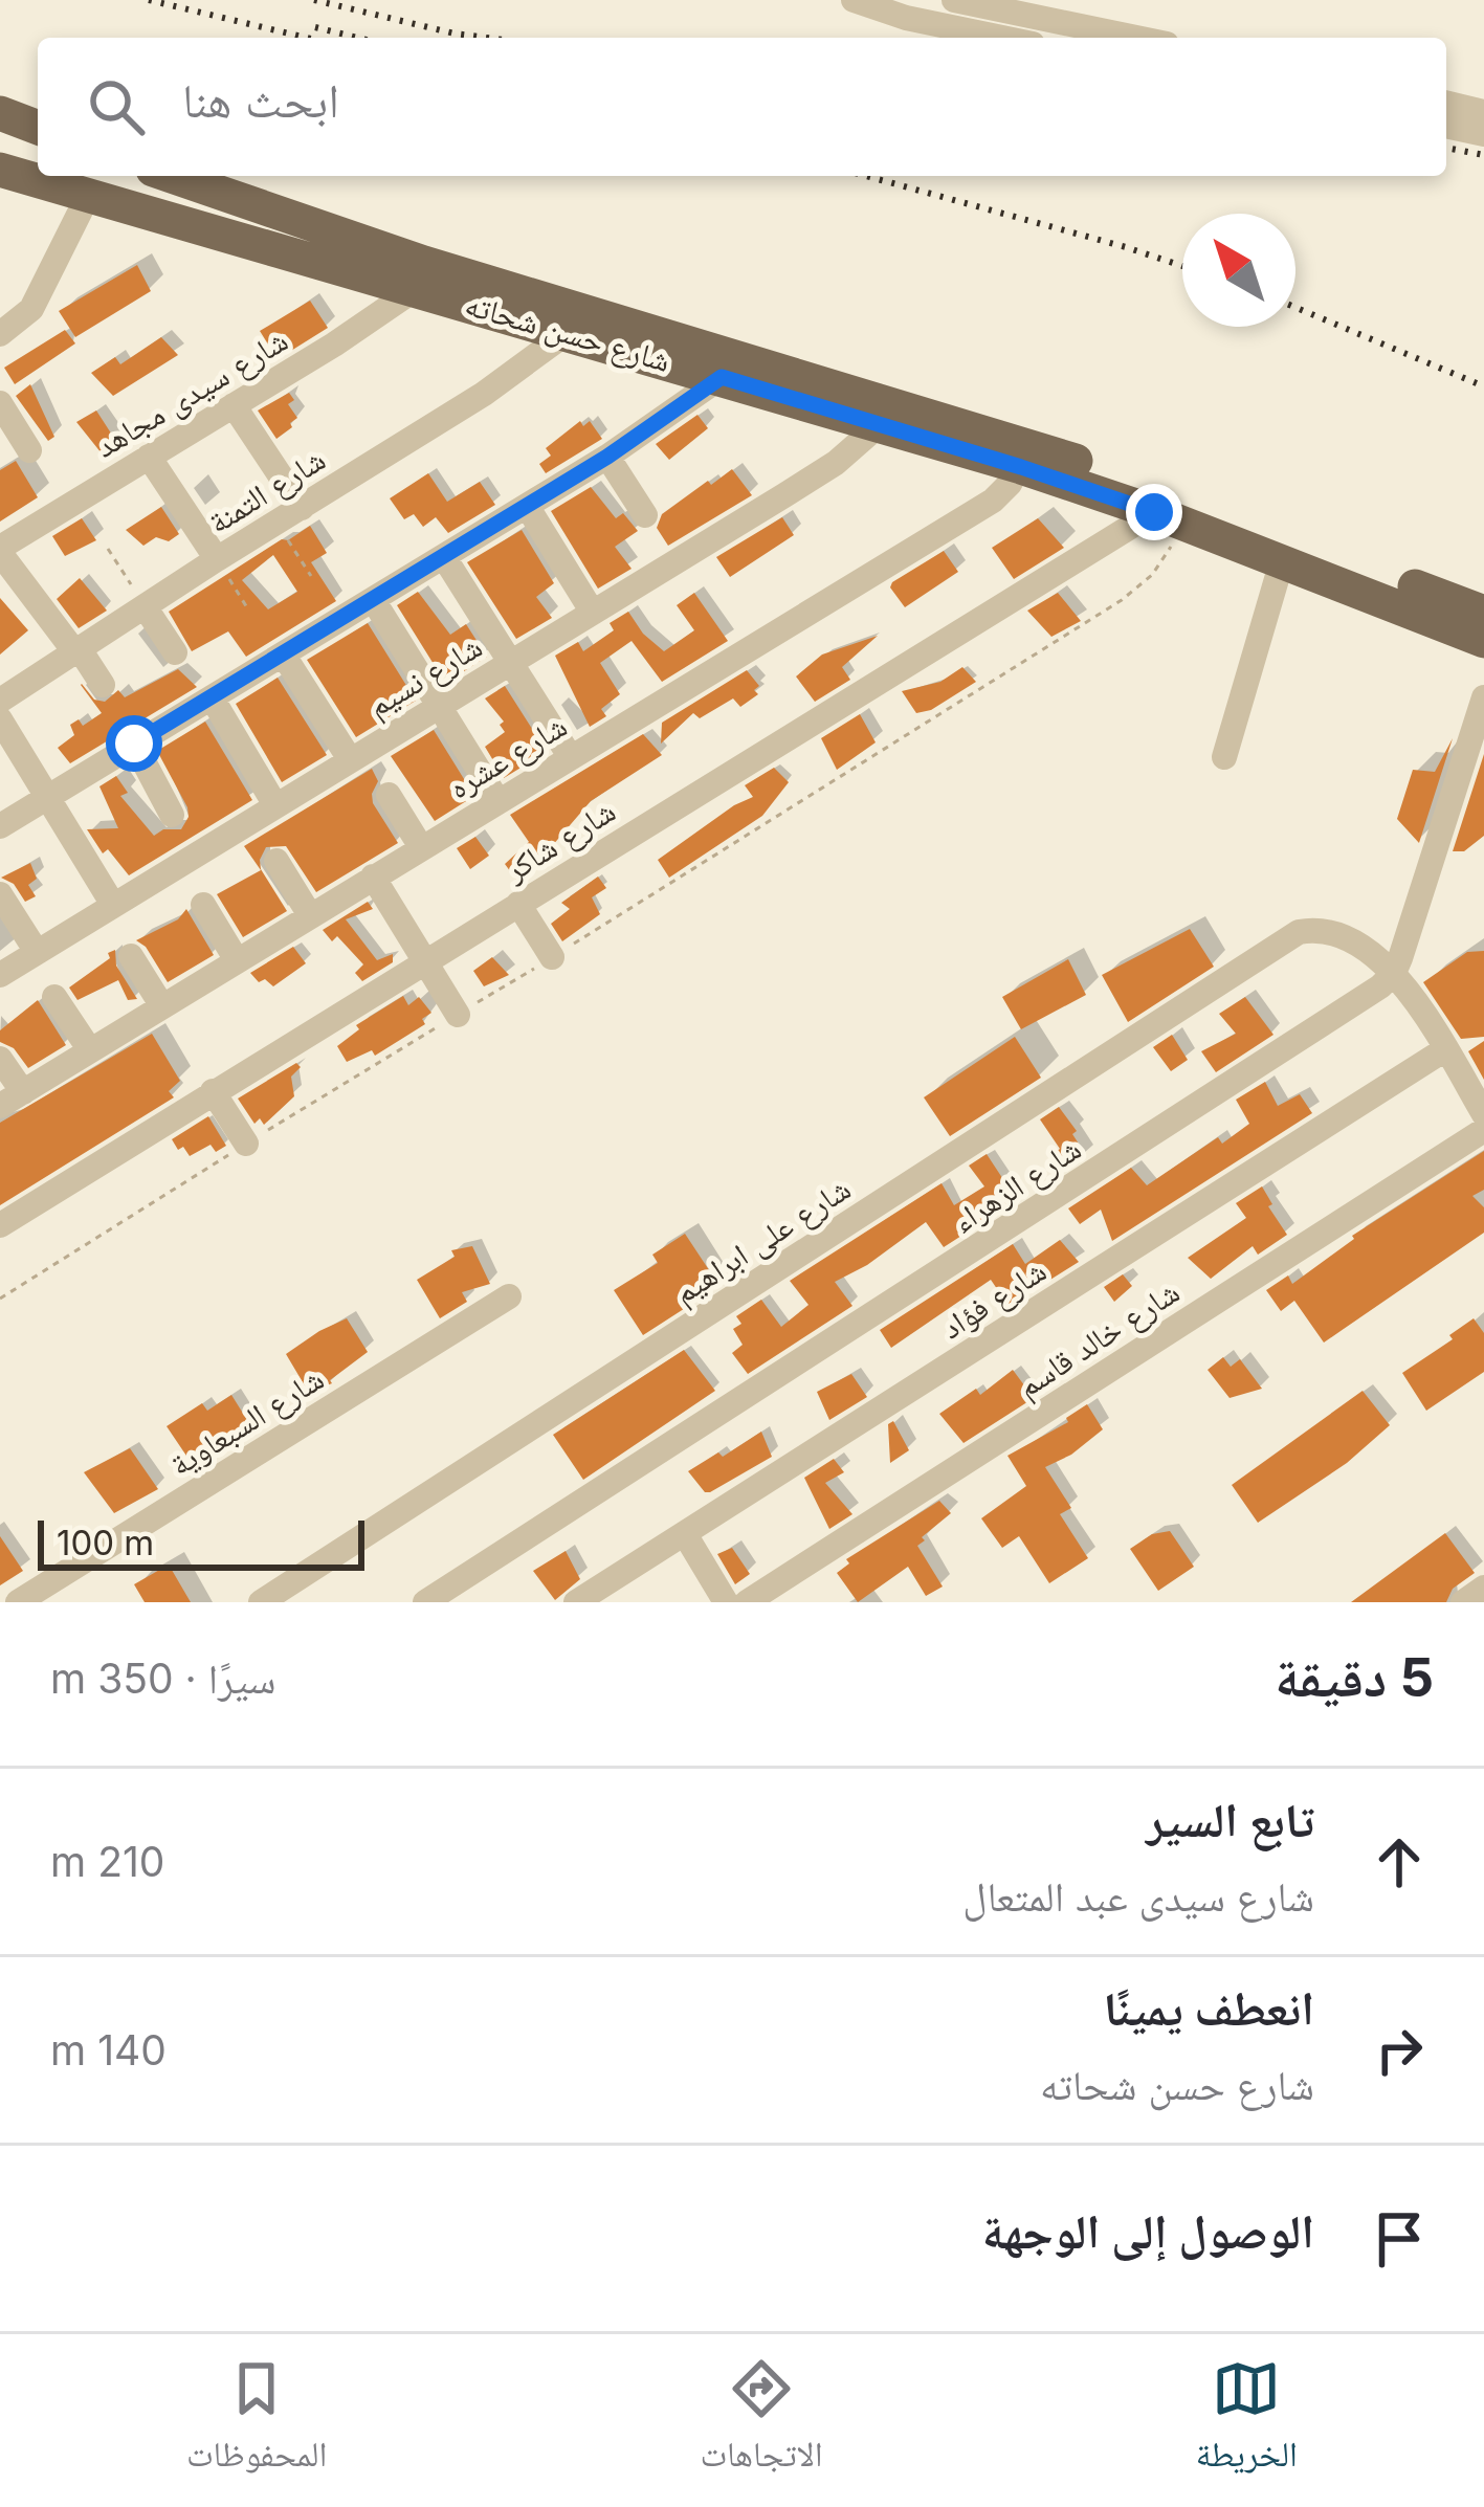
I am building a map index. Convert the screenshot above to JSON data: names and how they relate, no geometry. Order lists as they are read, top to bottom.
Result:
{
  "streets": {
    "main road": ["شارع حسن شحاته"],
    "street": [
      "شارع سيدى مجاهد",
      "شارع التمنة",
      "شارع نسيم",
      "شارع عشره",
      "شارع شاكر",
      "شارع الزهراء",
      "شارع على ابراهيم",
      "شارع فؤاد",
      "شارع خالد قاسم",
      "شارع السبعاوية"
    ]
  },
  "crossings": [
    ["شارع حسن شحاته", "شارع سيدى مجاهد"],
    ["شارع حسن شحاته", "شارع التمنة"],
    ["شارع حسن شحاته", "شارع نسيم"],
    ["شارع حسن شحاته", "شارع عشره"],
    ["شارع حسن شحاته", "شارع شاكر"],
    ["شارع الزهراء", "شارع على ابراهيم"]
  ],
  "scale_bar": "100 m",
  "north": "top left",
  "page": {
    "search": "ابحث هنا",
    "scale": "100 m",
    "heading": ["5 دقيقة", "سيرًا · 350 m"],
    "list": [
      ["تابع السير", "شارع سيدى عبد المتعال", "210 m"],
      ["انعطف يمينًا", "شارع حسن شحاته", "140 m"],
      "الوصول إلى الوجهة"
    ],
    "nav": ["الخريطة", "الاتجاهات", "المحفوظات"]
  }
}
